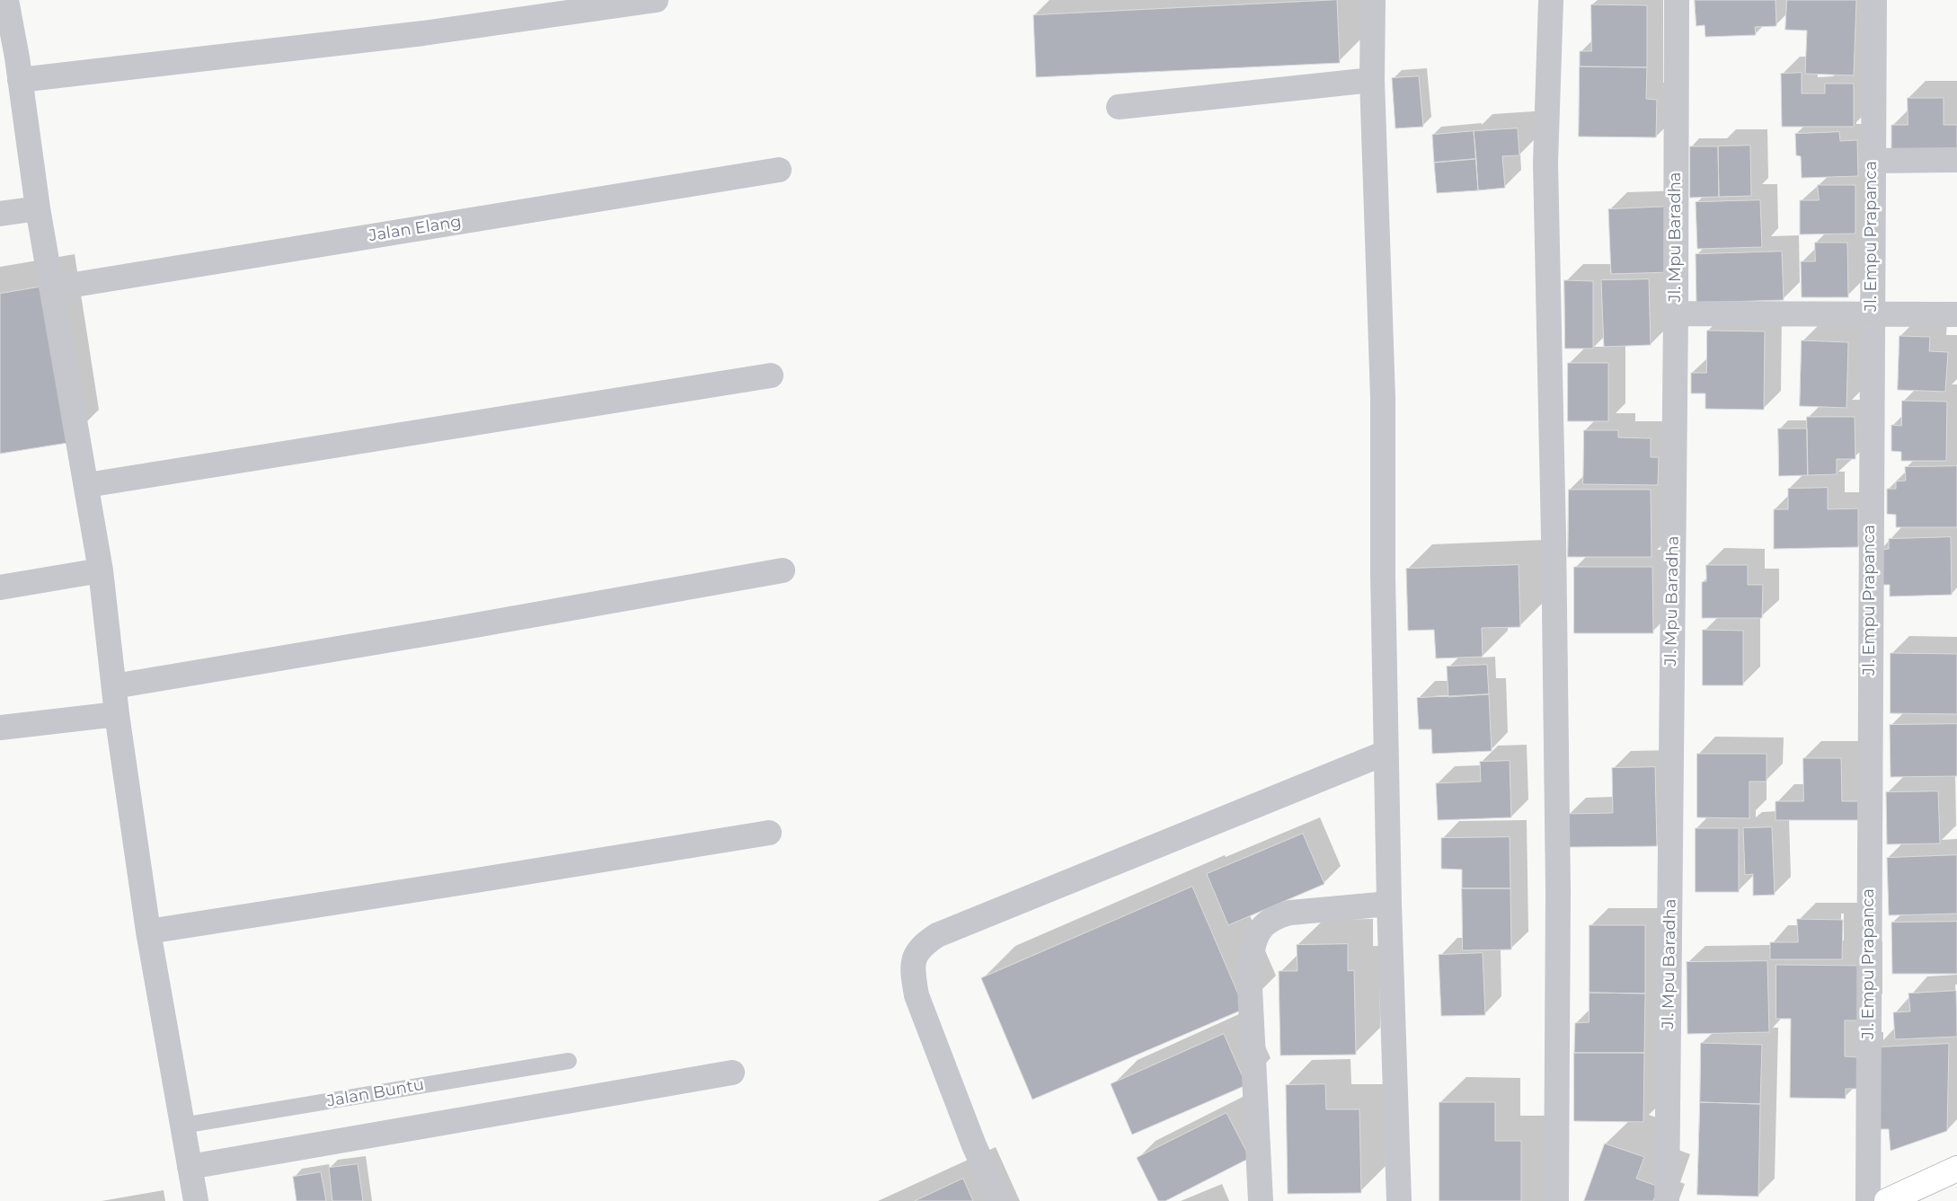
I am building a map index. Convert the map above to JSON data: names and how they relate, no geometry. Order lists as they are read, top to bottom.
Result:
{
  "streets": {
    "street": ["Jalan Elang", "Jl. Empu Prapanca", "Jl. Mpu Baradha"],
    "lane": ["Jalan Buntu"]
  }
}
